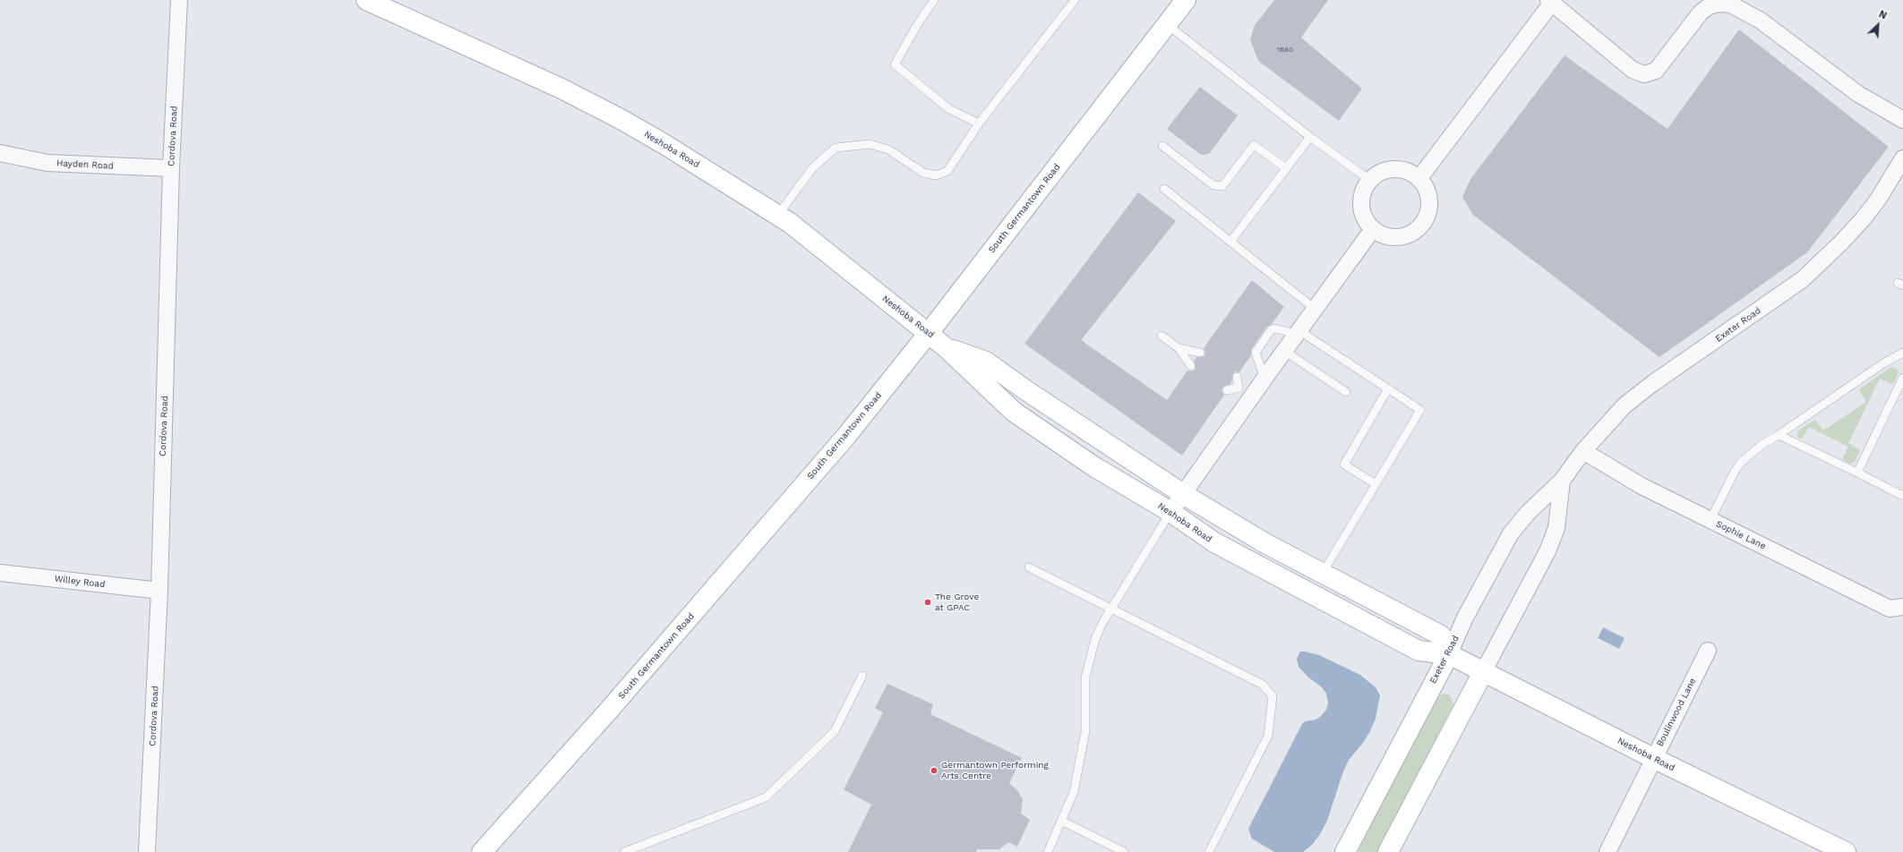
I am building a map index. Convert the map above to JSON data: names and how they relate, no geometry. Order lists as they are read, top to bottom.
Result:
{
  "streets": {
    "street": [
      "Cordova Road",
      "Neshoba Road",
      "Hayden Road",
      "South Germantown Road",
      "Exeter Road",
      "Sophie Lane",
      "Willey Road",
      "Boulinwood Lane"
    ]
  },
  "crossings": [
    ["Cordova Road", "Hayden Road"],
    ["Cordova Road", "Willey Road"],
    ["Neshoba Road", "South Germantown Road"],
    ["Neshoba Road", "Exeter Road"],
    ["Neshoba Road", "Boulinwood Lane"],
    ["Exeter Road", "Sophie Lane"]
  ],
  "places": ["The Grove at GPAC", "Germantown Performing Arts Centre"],
  "house_numbers": ["1680"],
  "north": "top right"
}
